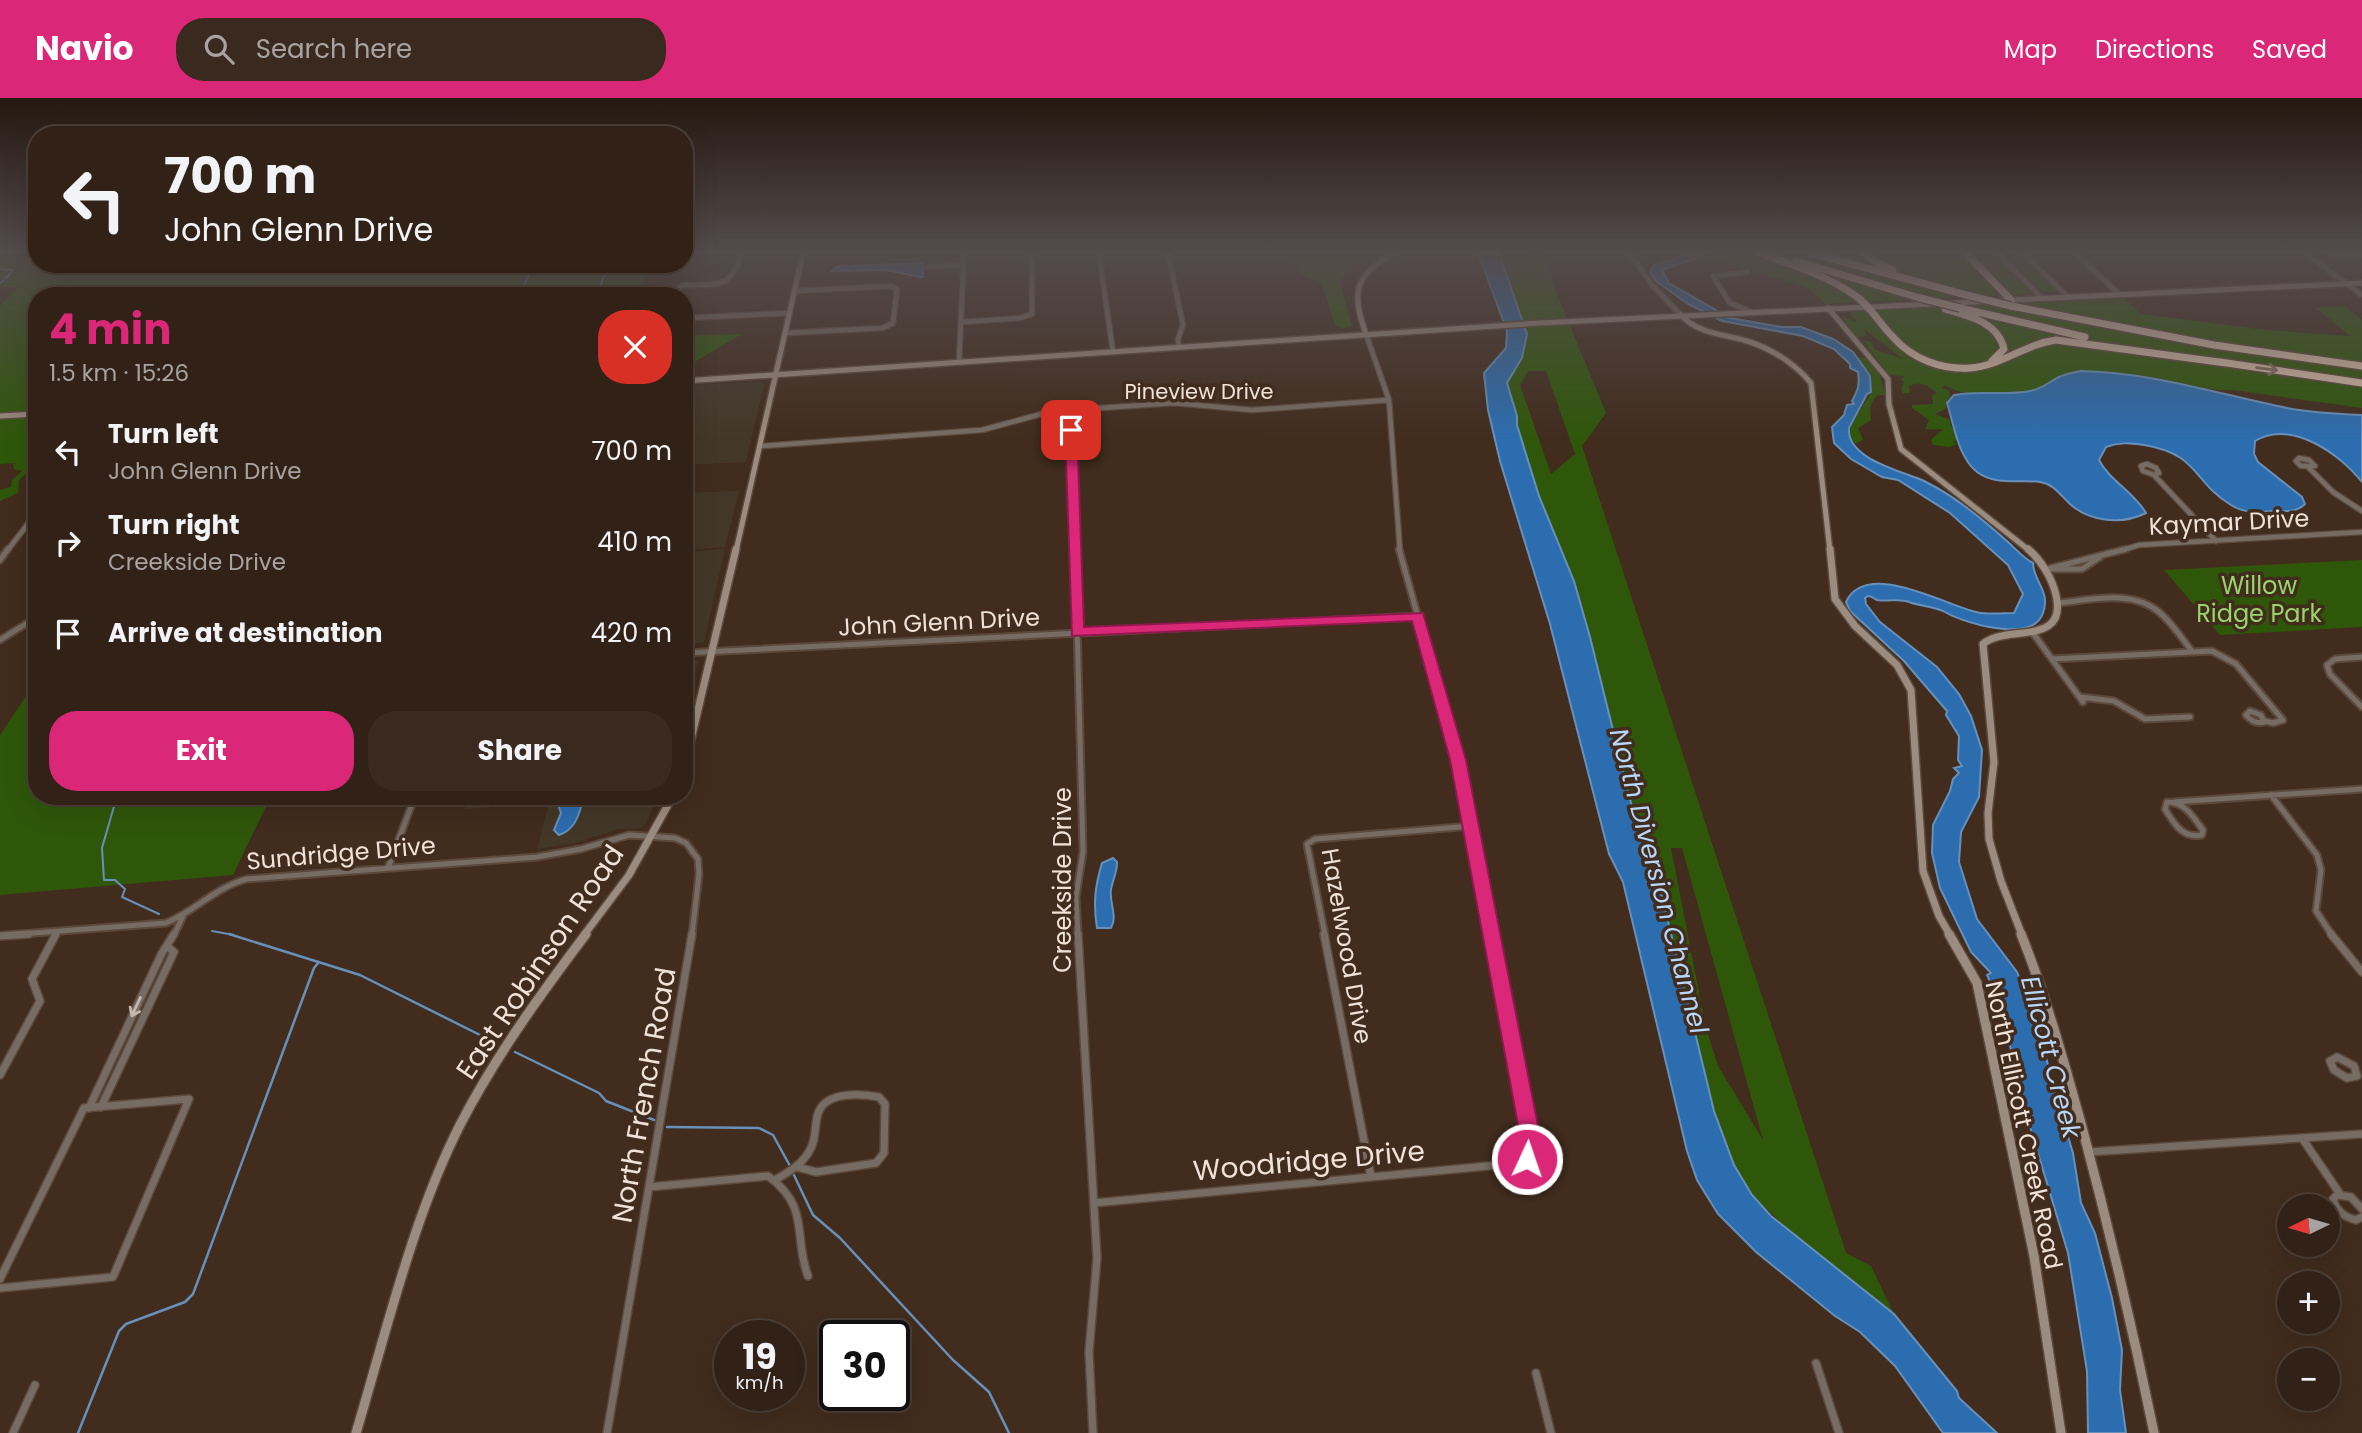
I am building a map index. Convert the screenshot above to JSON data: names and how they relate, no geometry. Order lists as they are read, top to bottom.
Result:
{
  "streets": {
    "main road": ["East Robinson Road", "North Ellicott Creek Road"],
    "street": [
      "Pineview Drive",
      "Kaymar Drive",
      "John Glenn Drive",
      "Sundridge Drive",
      "Creekside Drive",
      "Hazelwood Drive",
      "North French Road",
      "Woodridge Drive"
    ]
  },
  "crossings": [
    ["Pineview Drive", "Creekside Drive"],
    ["John Glenn Drive", "Creekside Drive"],
    ["Sundridge Drive", "East Robinson Road"],
    ["Sundridge Drive", "North French Road"],
    ["Creekside Drive", "Woodridge Drive"],
    ["Hazelwood Drive", "Woodridge Drive"],
    ["East Robinson Road", "North French Road"]
  ],
  "water": ["North Diversion Channel", "Ellicott Creek"],
  "parks": ["Willow Ridge Park"],
  "north": "left",
  "page": {
    "header": "Navio",
    "search": "Search here",
    "nav": ["Map", "Directions", "Saved"],
    "turn": ["700 m", "John Glenn Drive"],
    "heading": ["4 min", "1.5 km · 15:26"],
    "list": [
      {
        "name": "Turn left",
        "note": "John Glenn Drive",
        "value": "700 m"
      },
      {
        "name": "Turn right",
        "note": "Creekside Drive",
        "value": "410 m"
      },
      {
        "name": "Arrive at destination",
        "value": "420 m"
      }
    ],
    "buttons": ["Exit", "Share"],
    "map_buttons": ["+", "−"],
    "speed": "19 km/h",
    "limit": "30"
  }
}
